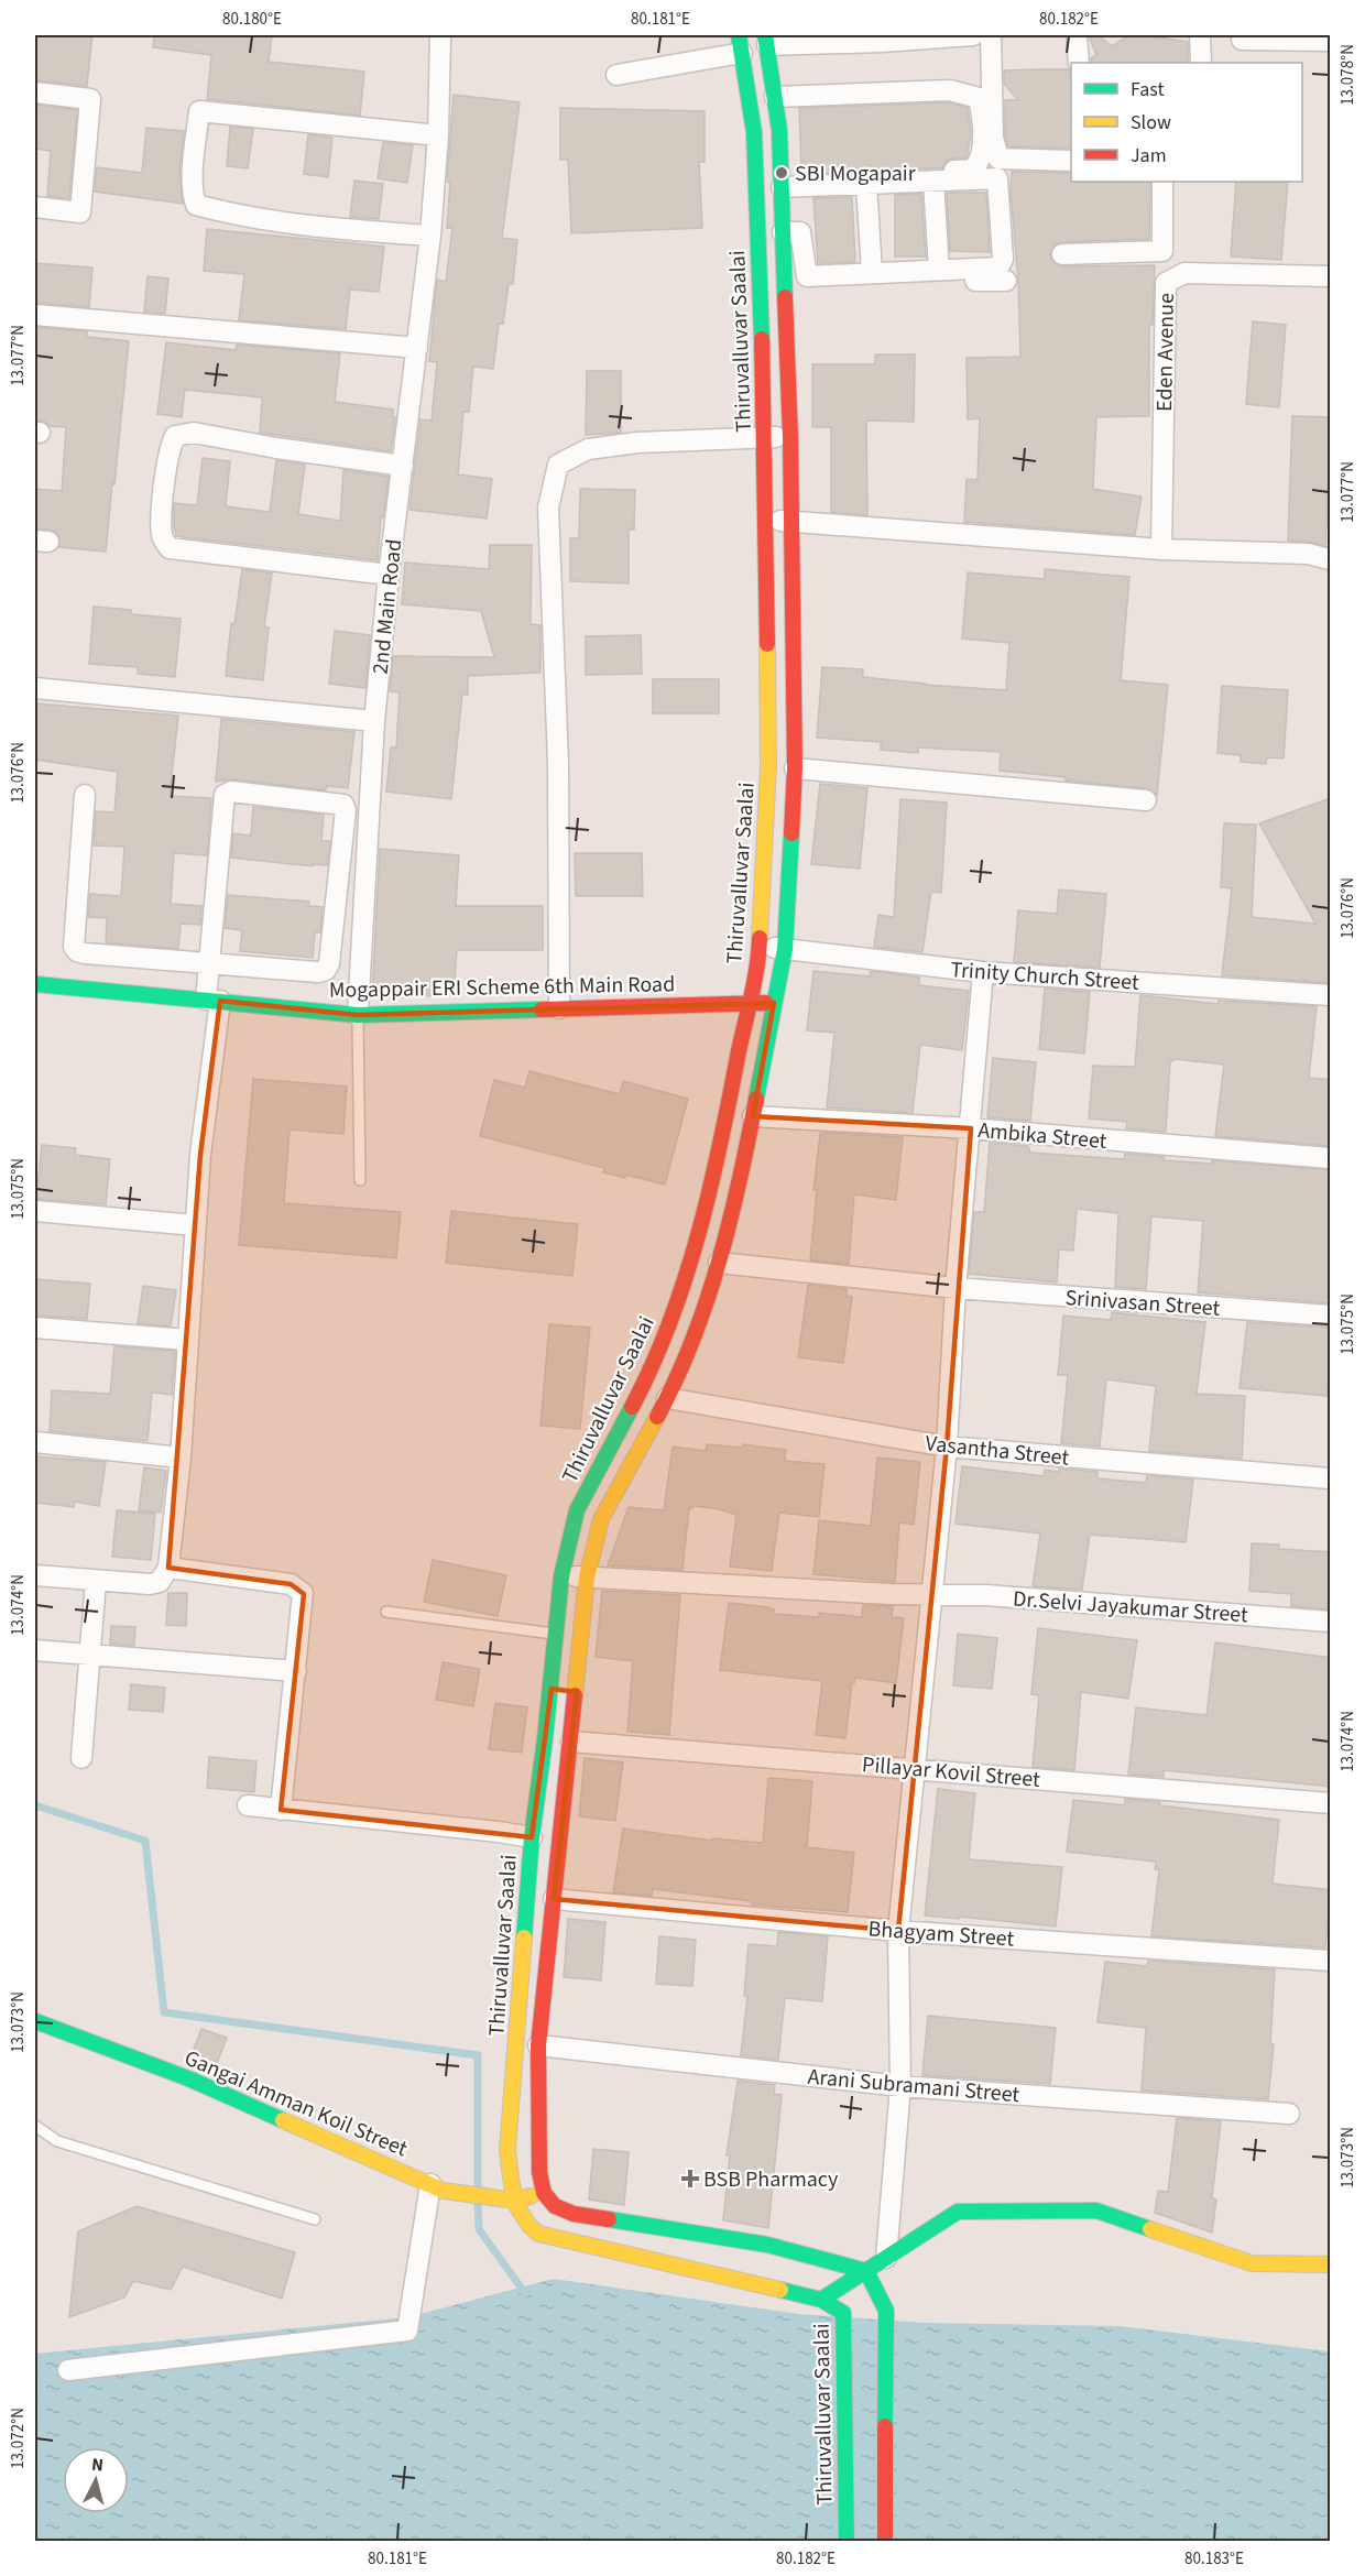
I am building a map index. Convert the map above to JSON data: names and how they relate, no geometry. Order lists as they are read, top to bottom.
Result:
{
  "streets": {
    "main road": ["Thiruvalluvar Saalai", "Mogappair ERI Scheme 6th Main Road", "Gangai Amman Koil Street"],
    "street": [
      "Eden Avenue",
      "2nd Main Road",
      "Trinity Church Street",
      "Ambika Street",
      "Srinivasan Street",
      "Vasantha Street",
      "Dr.Selvi Jayakumar Street",
      "Pillayar Kovil Street",
      "Bhagyam Street",
      "Arani Subramani Street"
    ]
  },
  "crossings": [
    ["Thiruvalluvar Saalai", "Trinity Church Street"],
    ["Thiruvalluvar Saalai", "Mogappair ERI Scheme 6th Main Road"],
    ["Thiruvalluvar Saalai", "Ambika Street"],
    ["Thiruvalluvar Saalai", "Srinivasan Street"],
    ["Thiruvalluvar Saalai", "Vasantha Street"],
    ["Thiruvalluvar Saalai", "Dr.Selvi Jayakumar Street"],
    ["Thiruvalluvar Saalai", "Pillayar Kovil Street"],
    ["Thiruvalluvar Saalai", "Bhagyam Street"],
    ["Thiruvalluvar Saalai", "Arani Subramani Street"],
    ["Thiruvalluvar Saalai", "Gangai Amman Koil Street"],
    ["2nd Main Road", "Mogappair ERI Scheme 6th Main Road"]
  ],
  "places": {
    "other": ["SBI Mogapair"],
    "health": ["BSB Pharmacy"]
  },
  "legend": ["Fast", "Slow", "Jam"],
  "north": "top",
  "coordinates": [
    "80.180°E",
    "80.181°E",
    "80.182°E",
    "13.078°N",
    "13.077°N",
    "13.076°N",
    "13.075°N",
    "13.074°N",
    "13.073°N",
    "13.072°N",
    "80.183°E"
  ]
}
